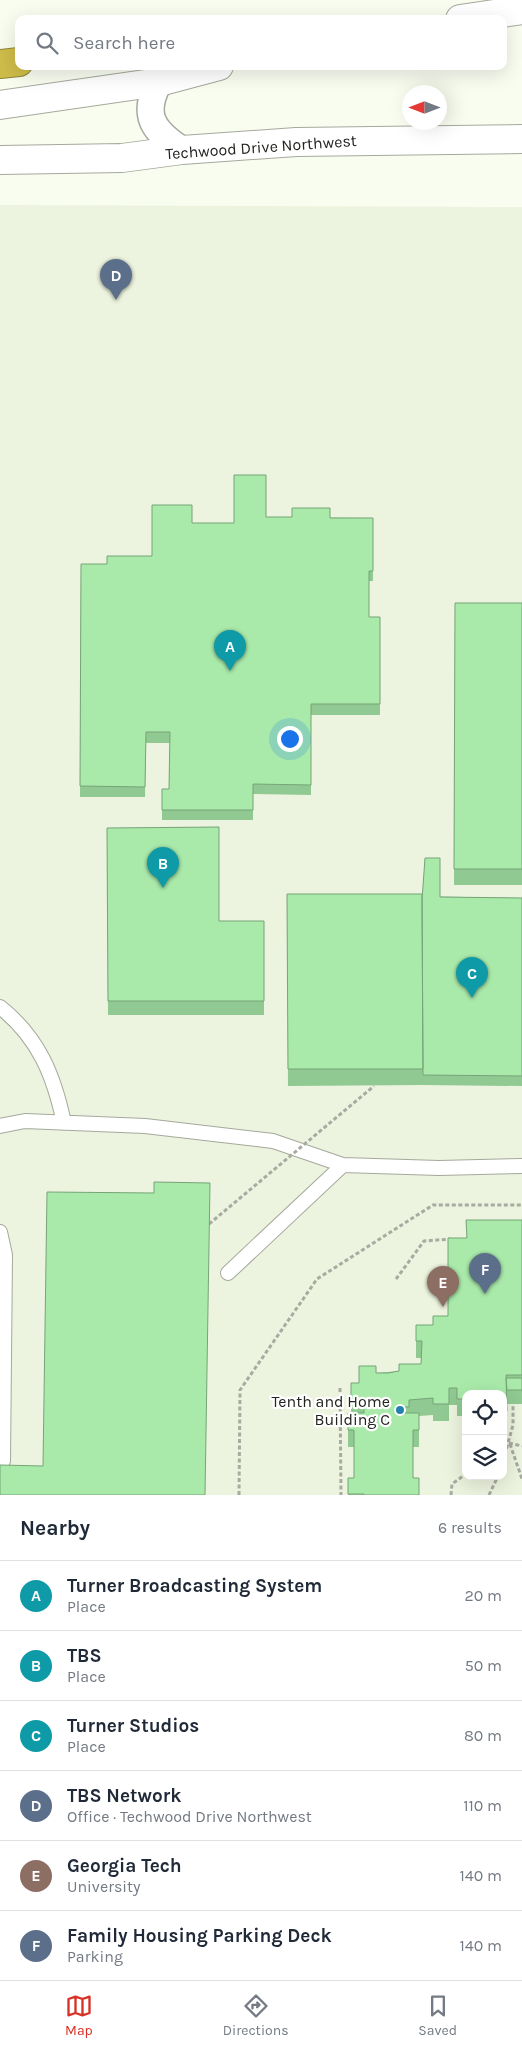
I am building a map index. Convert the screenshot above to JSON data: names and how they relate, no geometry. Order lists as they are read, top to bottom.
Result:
{
  "streets": {
    "street": ["Techwood Drive Northwest"]
  },
  "places": ["Tenth and Home Building C"],
  "north": "left",
  "page": {
    "search": "Search here",
    "pins": [
      "D",
      "A",
      "B",
      "C",
      "F",
      "E"
    ],
    "heading": ["Nearby", "6 results"],
    "list": [
      {
        "mark": "A",
        "name": "Turner Broadcasting System",
        "note": "Place",
        "value": "20 m"
      },
      {
        "mark": "B",
        "name": "TBS",
        "note": "Place",
        "value": "50 m"
      },
      {
        "mark": "C",
        "name": "Turner Studios",
        "note": "Place",
        "value": "80 m"
      },
      {
        "mark": "D",
        "name": "TBS Network",
        "note": "Office · Techwood Drive Northwest",
        "value": "110 m"
      },
      {
        "mark": "E",
        "name": "Georgia Tech",
        "note": "University",
        "value": "140 m"
      },
      {
        "mark": "F",
        "name": "Family Housing Parking Deck",
        "note": "Parking",
        "value": "140 m"
      }
    ],
    "nav": ["Map", "Directions", "Saved"]
  }
}
